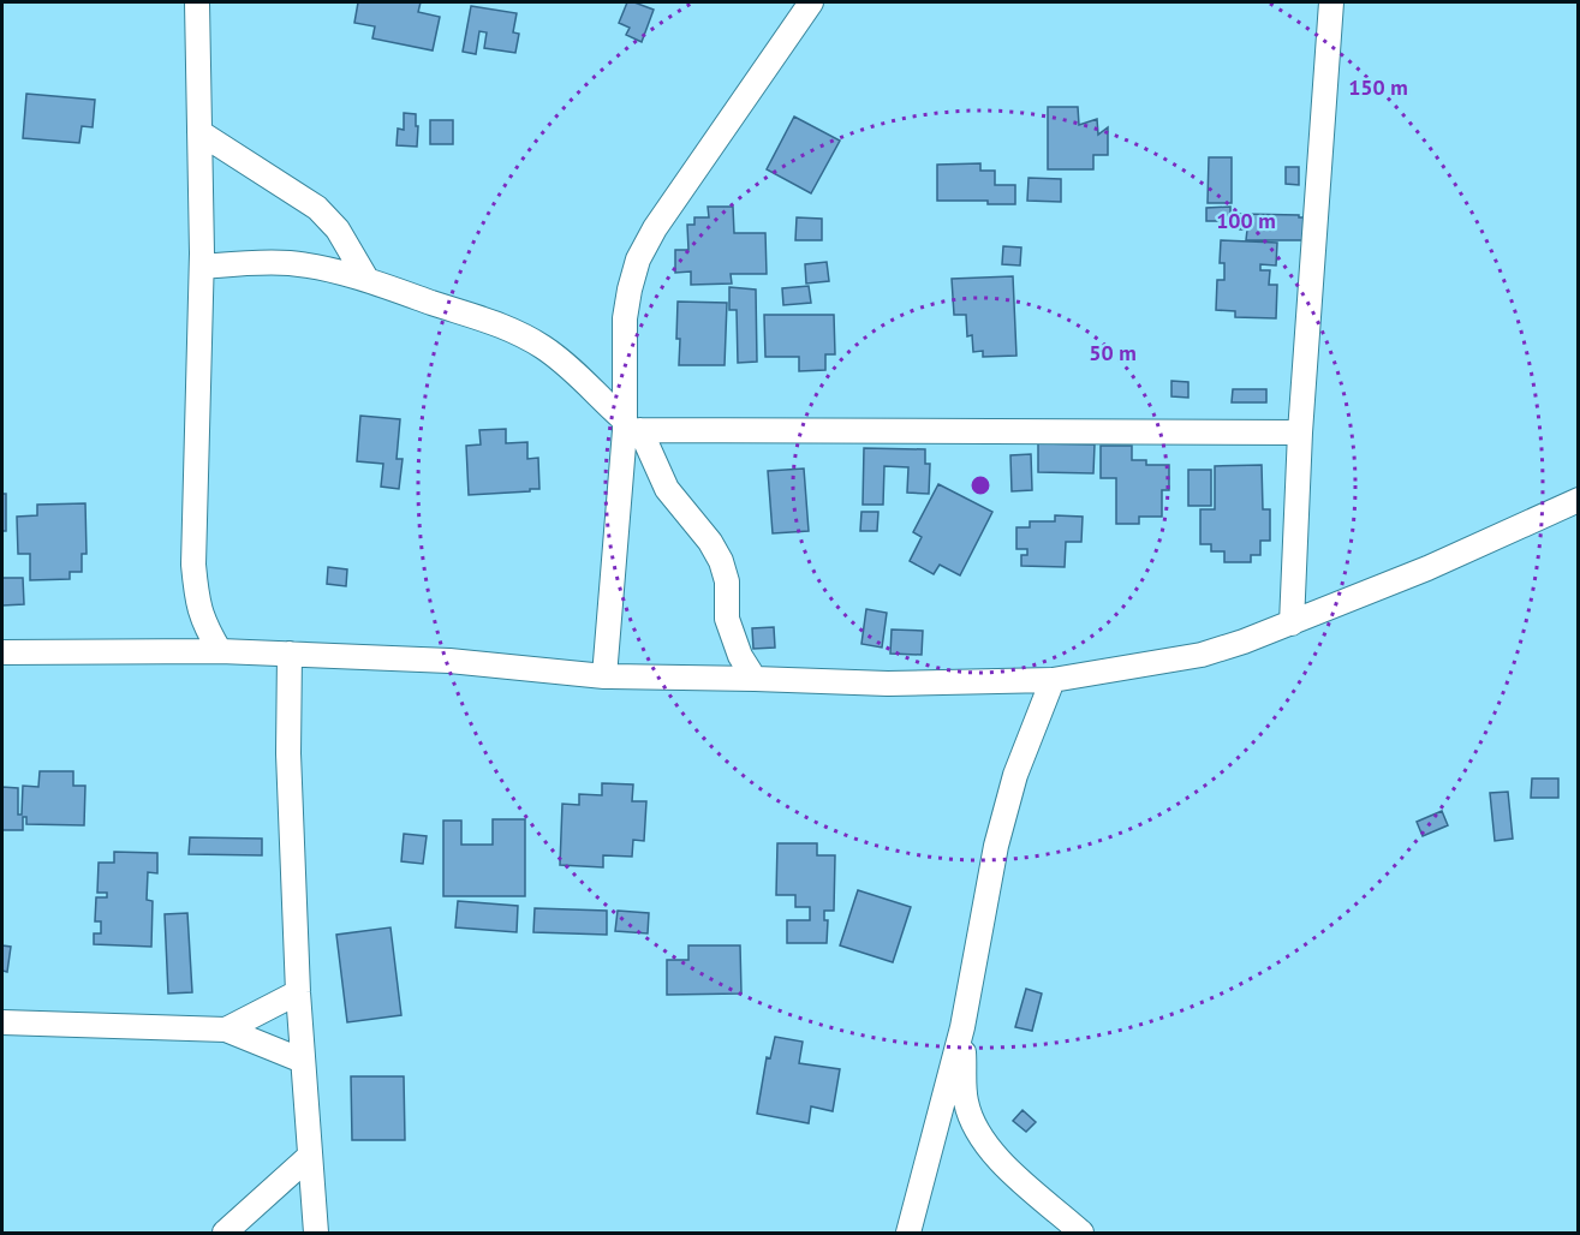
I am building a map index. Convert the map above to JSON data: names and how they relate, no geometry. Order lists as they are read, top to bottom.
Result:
{
  "rings": ["150 m", "100 m", "50 m"]
}
